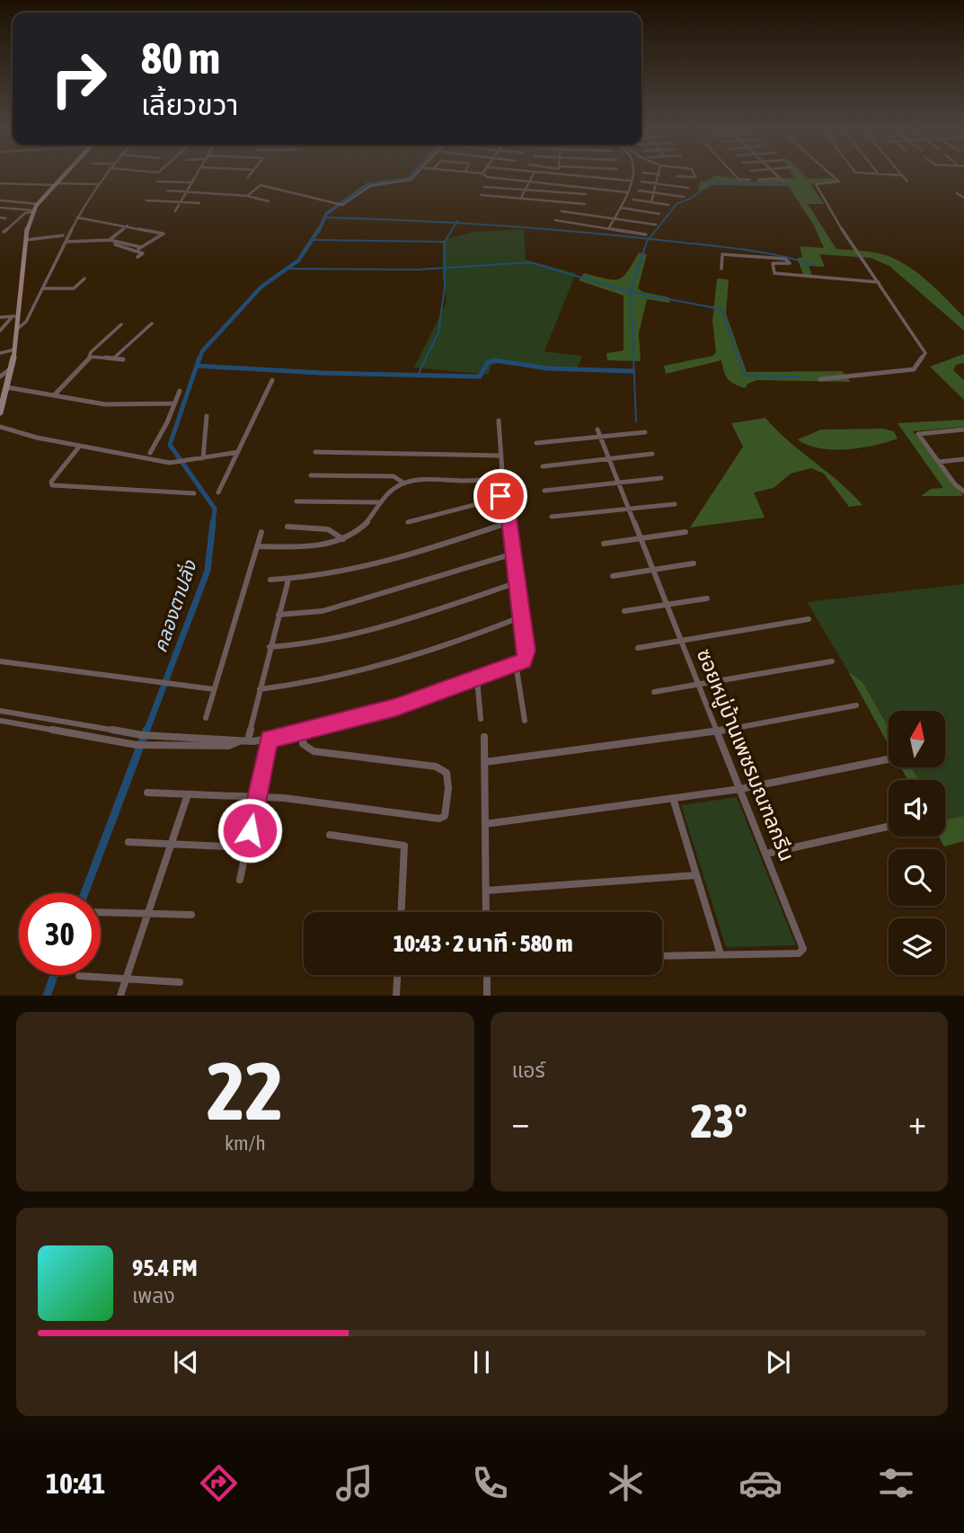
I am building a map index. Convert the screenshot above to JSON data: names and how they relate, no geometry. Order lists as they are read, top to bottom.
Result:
{
  "streets": {
    "street": ["ซอยหมู่บ้านเพชรมณฑลกรีน"]
  },
  "water": ["คลองตาปลั่ง"],
  "north": "top",
  "page": {
    "turn": ["80 m", "เลี้ยวขวา"],
    "limit": "30",
    "trip": "10:43 · 2 นาที · 580 m",
    "tile": [
      ["22", "km/h"],
      "แอร์"
    ],
    "heat": ["−", "23°", "+"],
    "song": ["95.4 FM", "เพลง"],
    "tabs": "10:41"
  }
}
